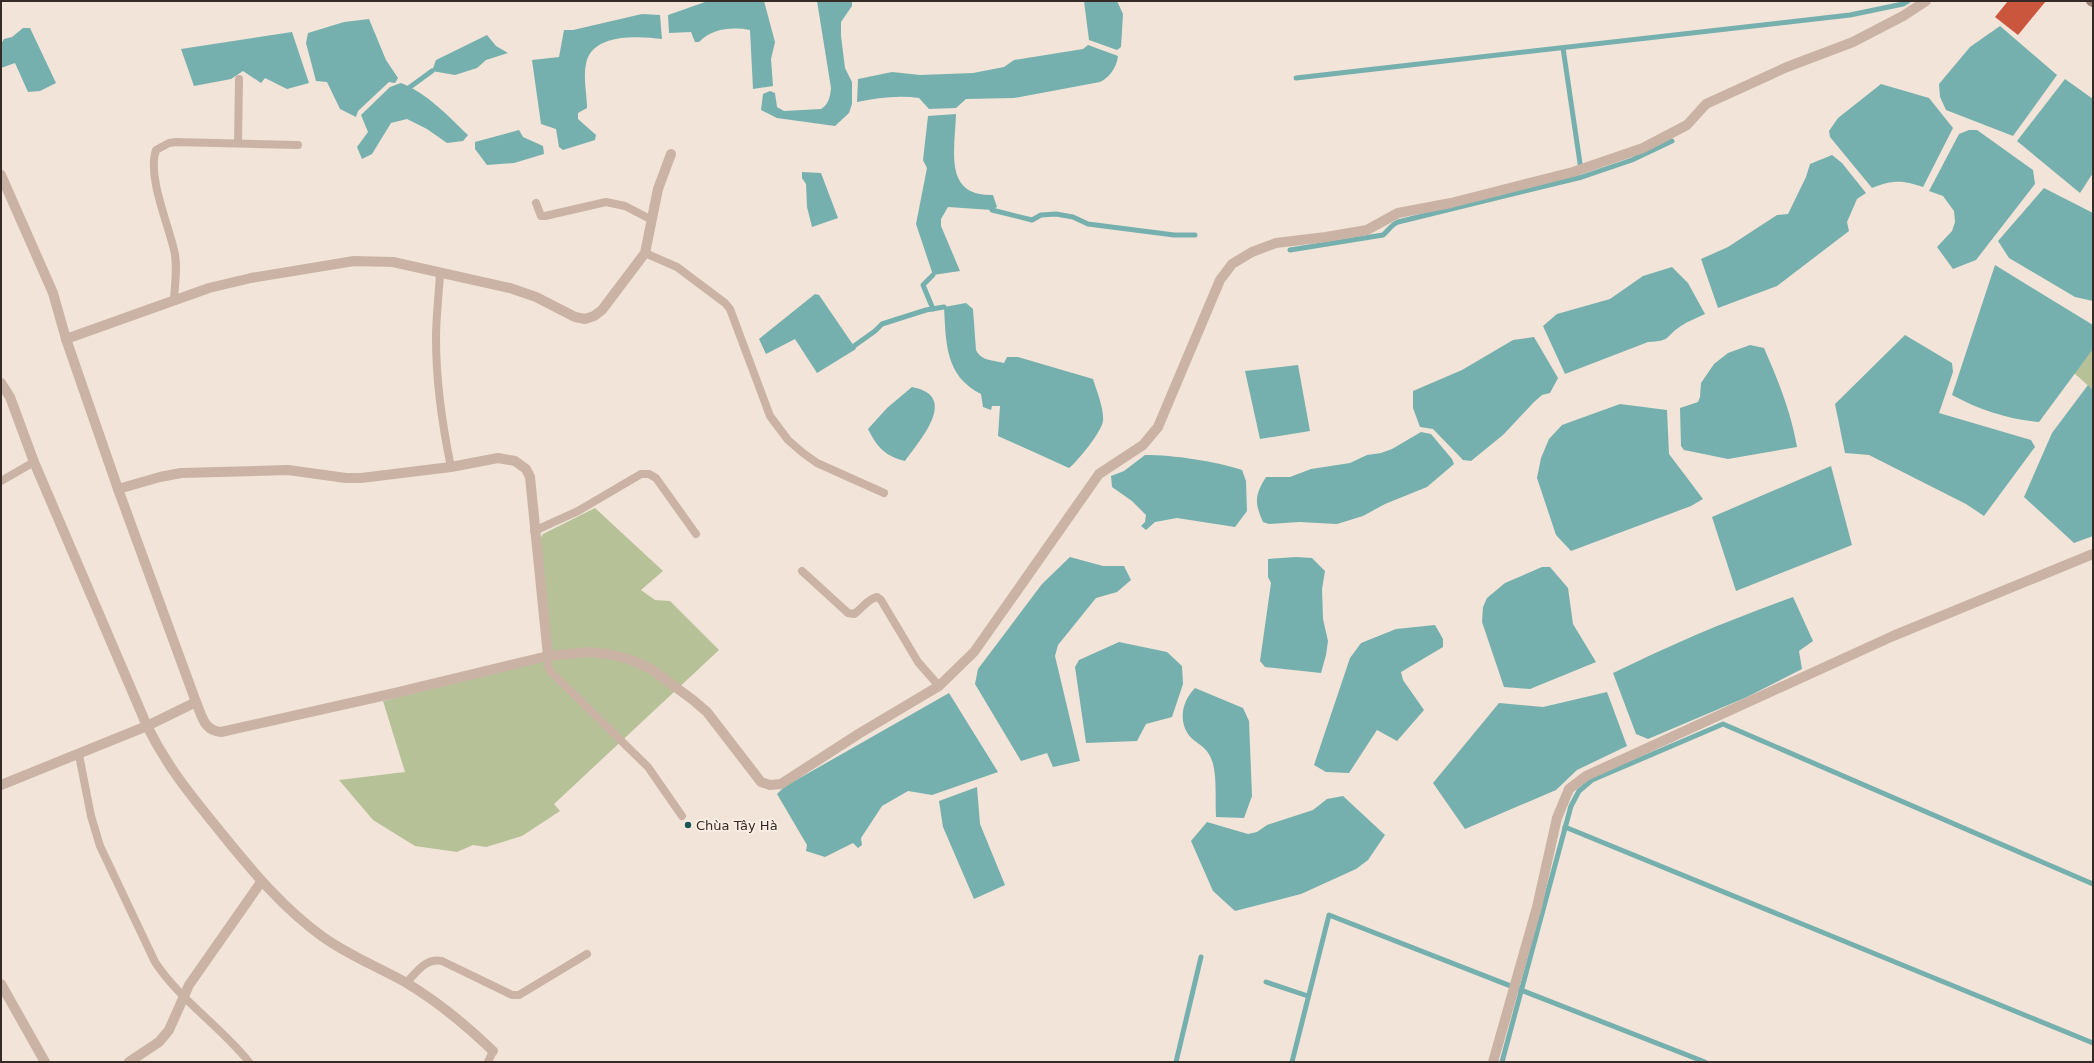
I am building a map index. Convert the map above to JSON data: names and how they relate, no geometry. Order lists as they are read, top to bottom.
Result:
{
  "places": ["Chùa Tây Hà"]
}
